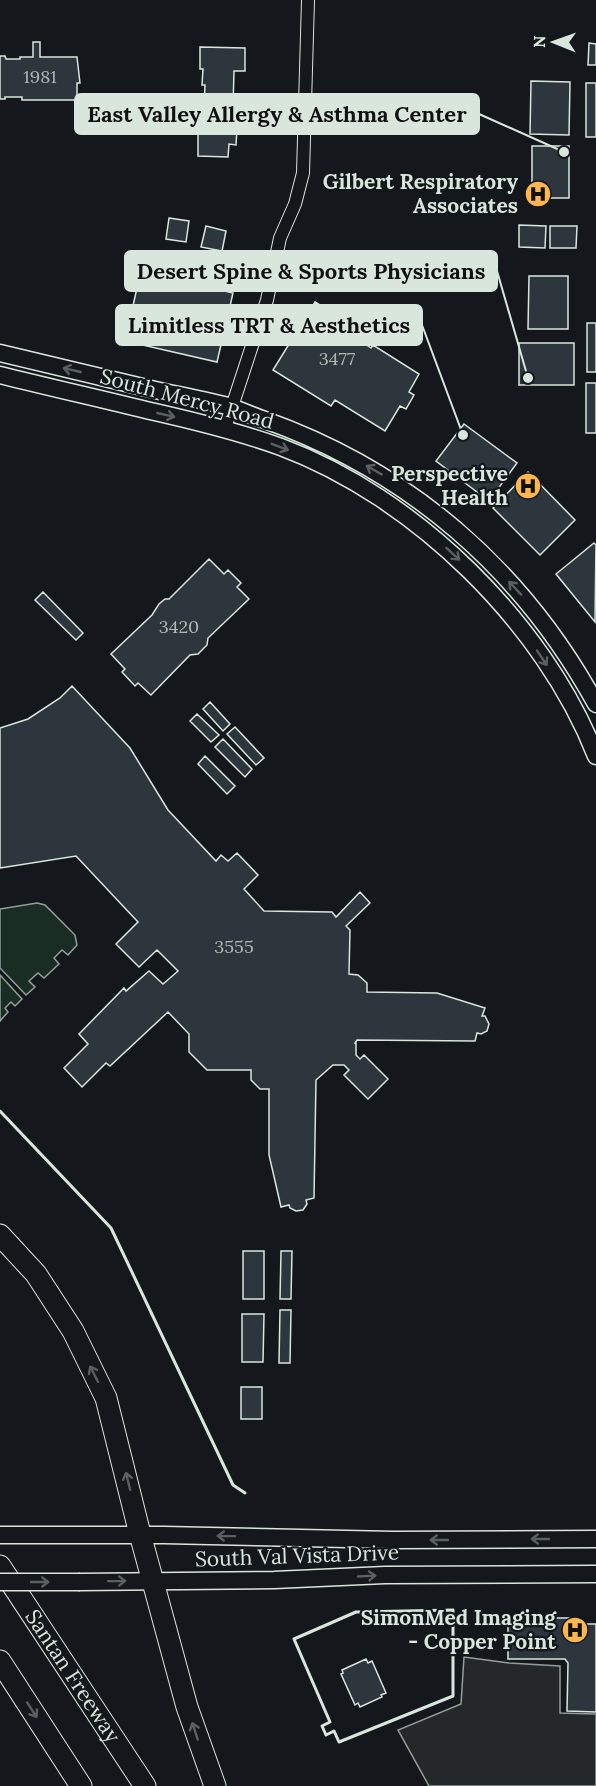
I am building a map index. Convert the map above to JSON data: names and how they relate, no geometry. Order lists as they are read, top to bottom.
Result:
{
  "streets": {
    "highway": ["Santan Freeway"],
    "main road": ["South Mercy Road", "South Val Vista Drive"]
  },
  "places": {
    "other": ["East Valley Allergy & Asthma Center", "Desert Spine & Sports Physicians", "Limitless TRT & Aesthetics"],
    "hospital": ["Gilbert Respiratory Associates", "Perspective Health", "SimonMed Imaging - Copper Point"]
  },
  "house_numbers": [
    "1981",
    "3477",
    "3420",
    "3555"
  ],
  "north": "left"
}
